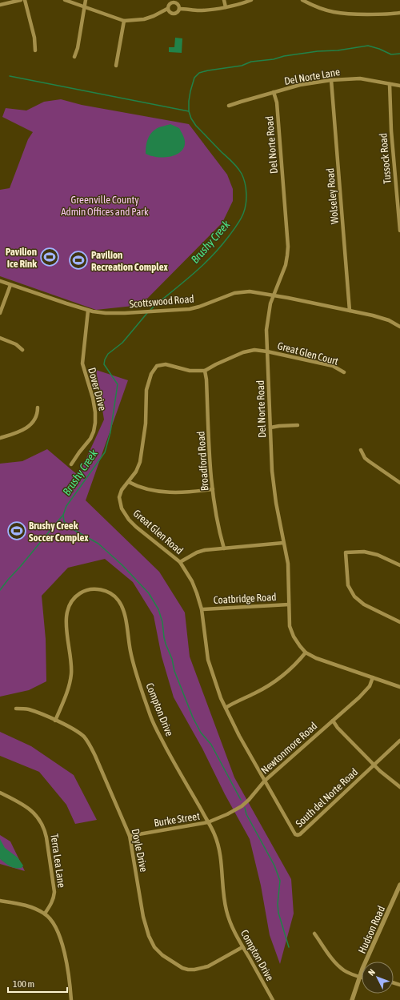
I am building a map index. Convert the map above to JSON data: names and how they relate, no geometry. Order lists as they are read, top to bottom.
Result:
{
  "streets": {
    "street": [
      "Del Norte Lane",
      "Del Norte Road",
      "Tussock Road",
      "Wolseley Road",
      "Scottswood Road",
      "Great Glen Court",
      "Dover Drive",
      "Broadford Road",
      "Great Glen Road",
      "Coatbridge Road",
      "Compton Drive",
      "Newtonmore Road",
      "South del Norte Road",
      "Burke Street",
      "Doyle Drive",
      "Terra Lea Lane",
      "Hudson Road"
    ]
  },
  "crossings": [
    ["Del Norte Lane", "Del Norte Road"],
    ["Del Norte Lane", "Tussock Road"],
    ["Del Norte Lane", "Wolseley Road"],
    ["Del Norte Road", "Scottswood Road"],
    ["Del Norte Road", "Great Glen Court"],
    ["Del Norte Road", "Coatbridge Road"],
    ["Del Norte Road", "Newtonmore Road"],
    ["Wolseley Road", "Scottswood Road"],
    ["Scottswood Road", "Dover Drive"],
    ["Broadford Road", "Great Glen Road"],
    ["Great Glen Road", "Coatbridge Road"],
    ["Great Glen Road", "Newtonmore Road"],
    ["Great Glen Road", "South del Norte Road"],
    ["Compton Drive", "Newtonmore Road"],
    ["Compton Drive", "Burke Street"],
    ["Compton Drive", "Doyle Drive"],
    ["Newtonmore Road", "South del Norte Road"],
    ["Newtonmore Road", "Burke Street"],
    ["Burke Street", "Doyle Drive"]
  ],
  "water": ["Brushy Creek"],
  "parks": ["Greenville County Admin Offices and Park"],
  "places": {
    "sports": ["Pavilion Ice Rink", "Pavilion Recreation Complex", "Brushy Creek Soccer Complex"]
  },
  "scale_bar": "100 m",
  "north": "top left"
}
